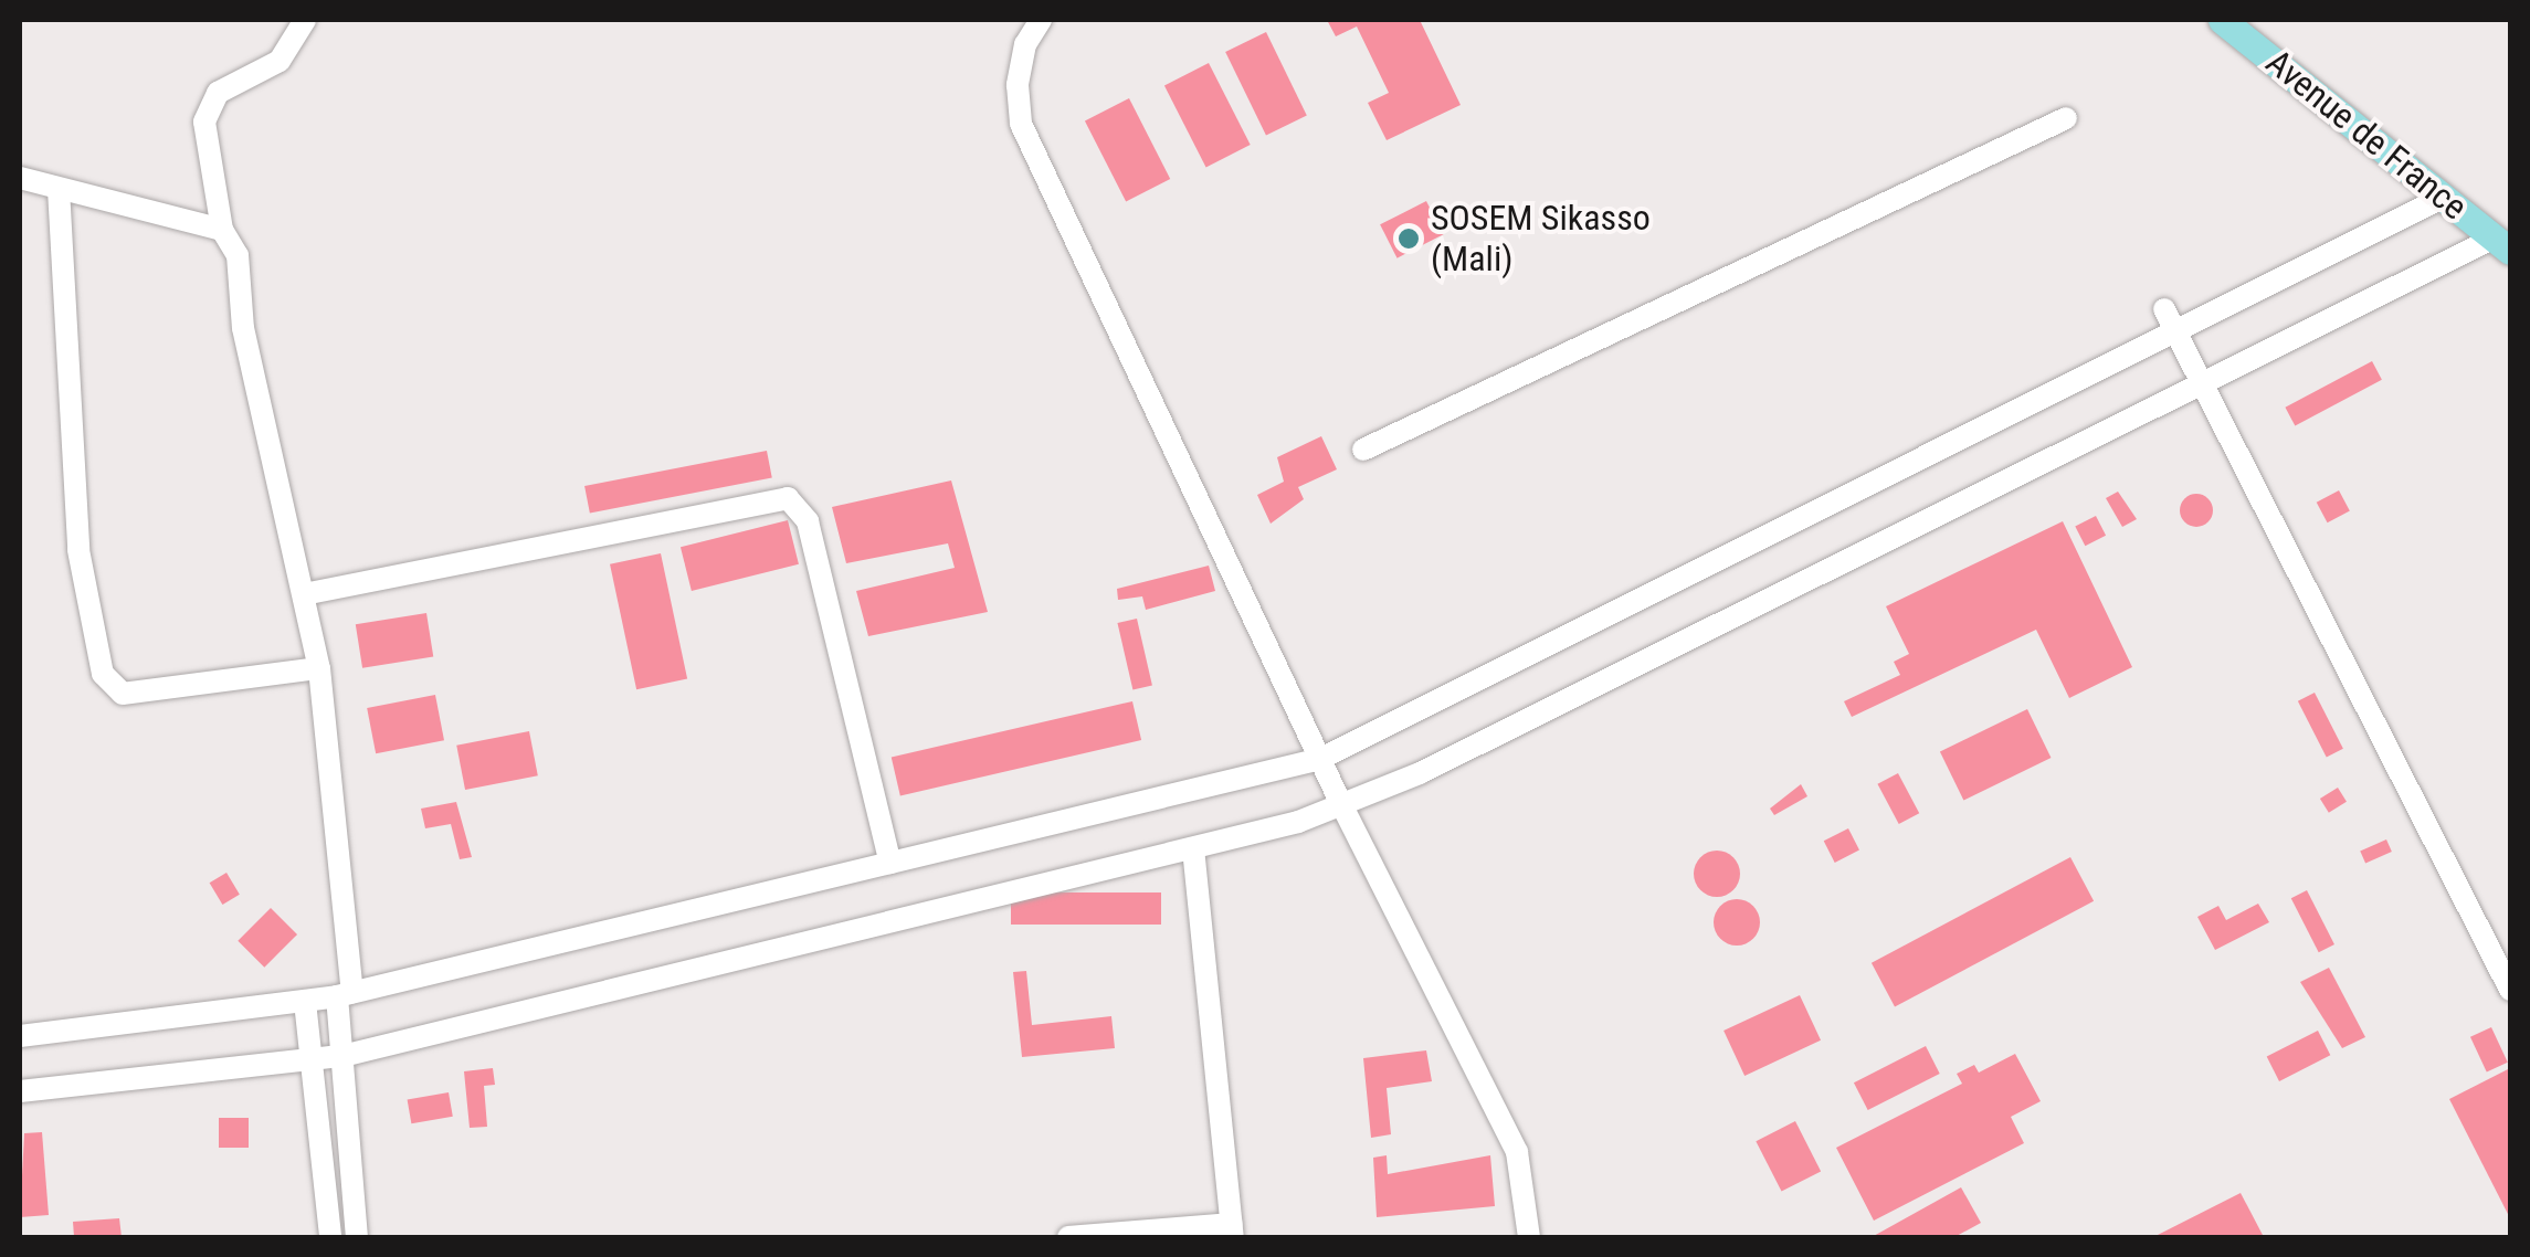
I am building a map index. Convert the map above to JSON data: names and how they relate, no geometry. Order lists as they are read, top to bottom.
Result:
{
  "streets": {
    "main road": ["Avenue de France"]
  },
  "places": ["SOSEM Sikasso (Mali)"]
}
